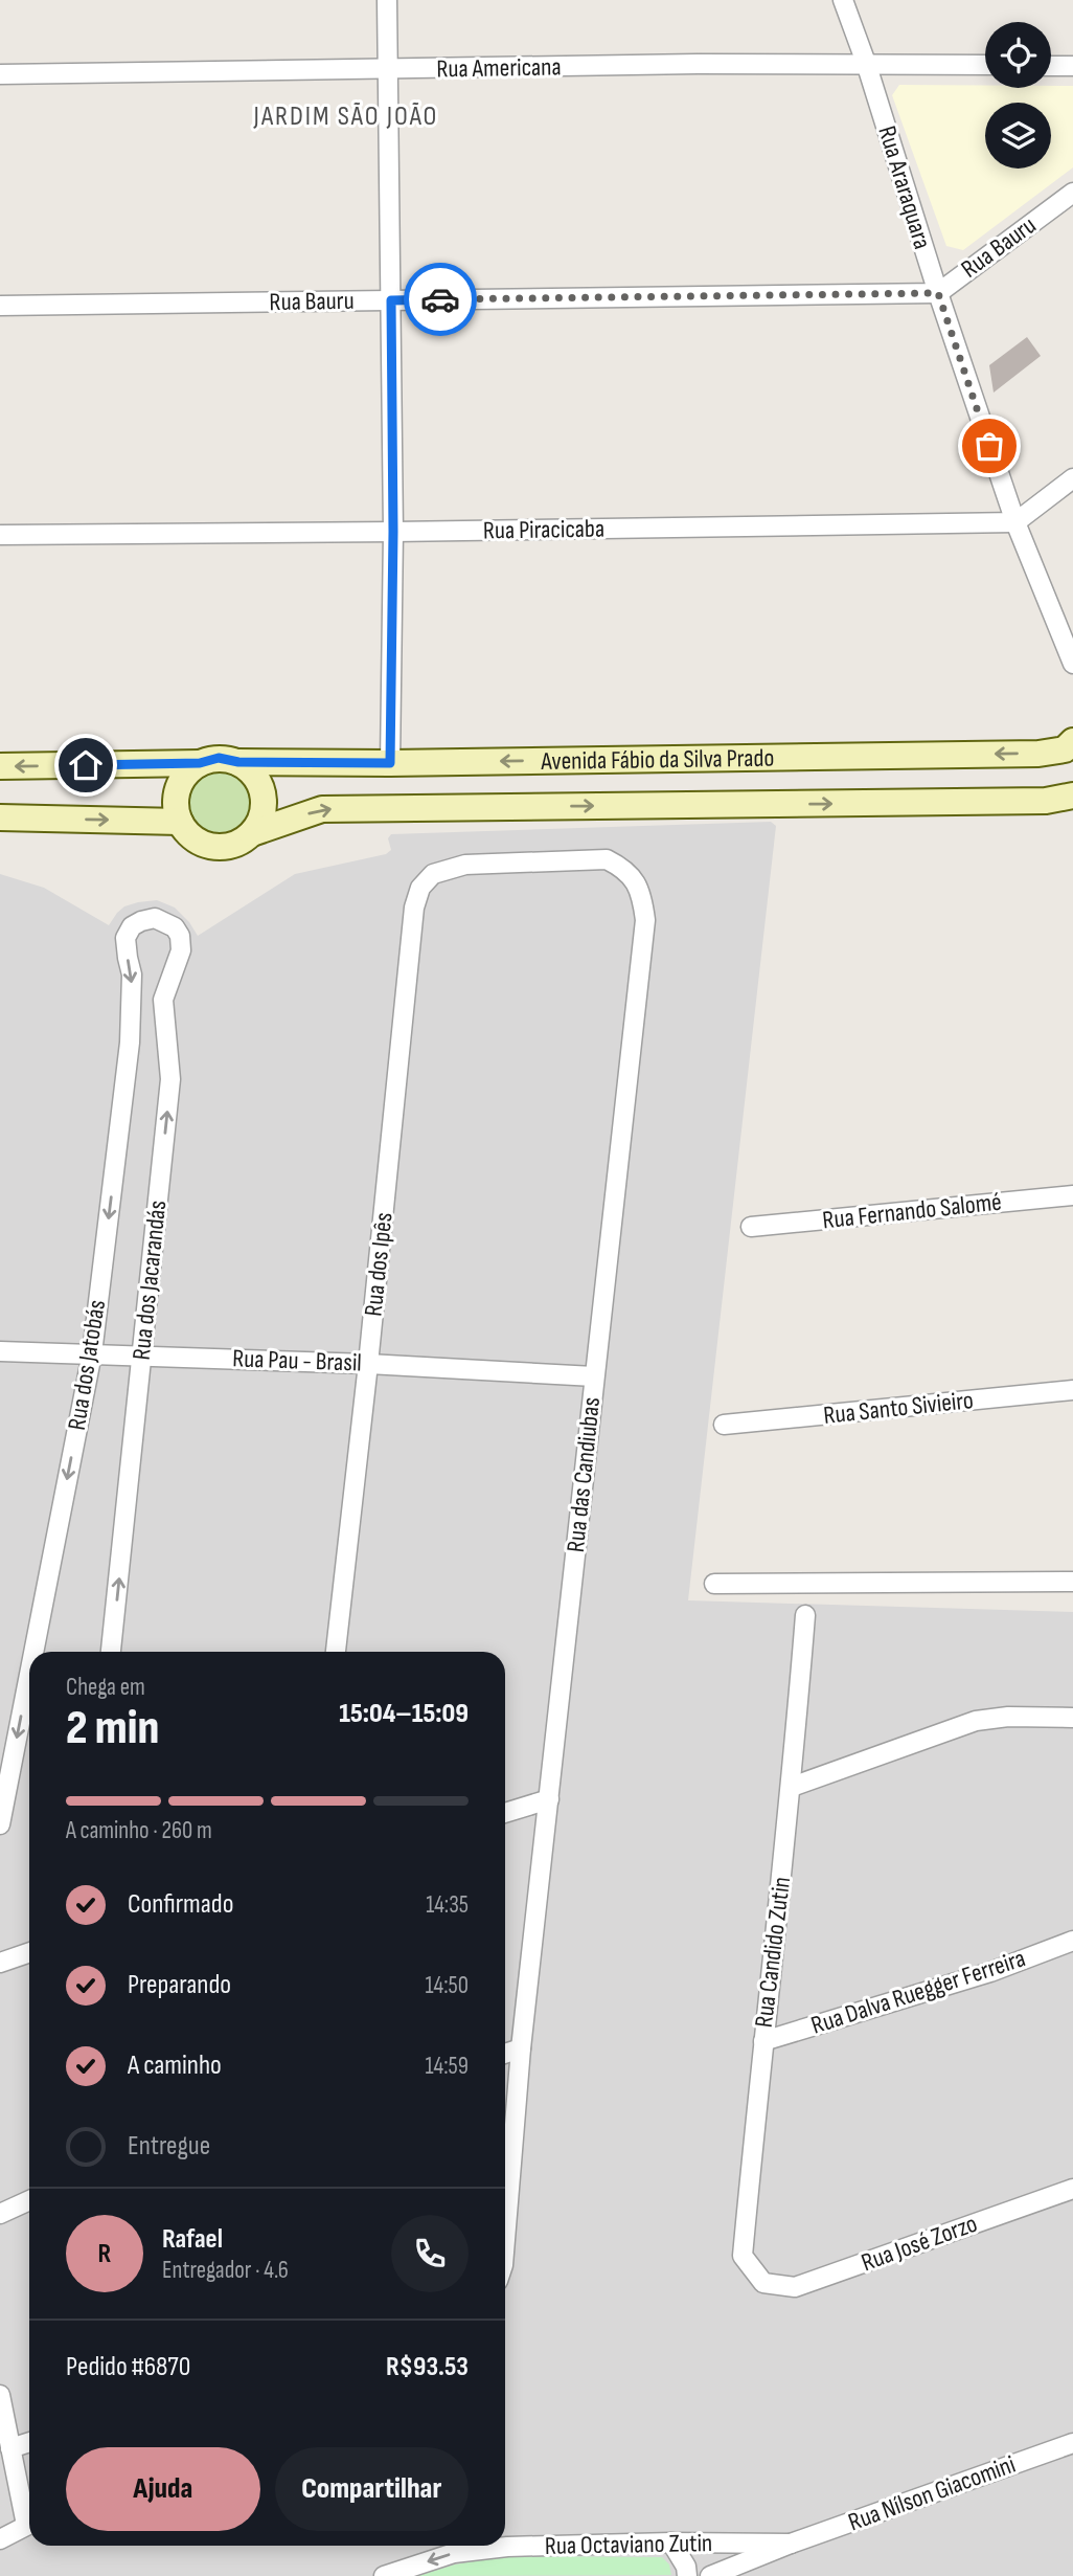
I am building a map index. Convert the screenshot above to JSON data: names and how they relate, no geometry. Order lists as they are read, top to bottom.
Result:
{
  "streets": {
    "main road": ["Avenida Fábio da Silva Prado"],
    "street": [
      "Rua Americana",
      "Rua Araraquara",
      "Rua Bauru",
      "Rua Piracicaba",
      "Rua Fernando Salomé",
      "Rua dos Ipês",
      "Rua dos Jacarandás",
      "Rua Pau - Brasil",
      "Rua dos Jatobás",
      "Rua Santo Sivieiro",
      "Rua das Candiubas",
      "Rua Candido Zutin",
      "Rua Dalva Ruegger Ferreira",
      "Rua José Zorzo",
      "Rua Nílson Giacomini",
      "Rua Octaviano Zutin"
    ]
  },
  "crossings": [
    ["Rua Americana", "Rua Araraquara"],
    ["Rua Araraquara", "Rua Bauru"],
    ["Rua Araraquara", "Rua Piracicaba"],
    ["Rua dos Ipês", "Rua Pau - Brasil"],
    ["Rua dos Ipês", "Rua das Candiubas"],
    ["Rua dos Jacarandás", "Rua Pau - Brasil"],
    ["Rua dos Jacarandás", "Rua dos Jatobás"],
    ["Rua Pau - Brasil", "Rua dos Jatobás"],
    ["Rua Pau - Brasil", "Rua das Candiubas"],
    ["Rua Candido Zutin", "Rua Dalva Ruegger Ferreira"],
    ["Rua Candido Zutin", "Rua José Zorzo"],
    ["Rua Nílson Giacomini", "Rua Octaviano Zutin"]
  ],
  "one_way": ["Rua dos Jacarandás", "Rua dos Jatobás", "Rua Octaviano Zutin"],
  "districts": ["JARDIM SÃO JOÃO"],
  "page": {
    "heading": ["2 min", "Chega em", "15:04–15:09"],
    "panel": [
      "Rafael",
      "Entregador · 4.6",
      "Pedido #6870",
      "R$93.53"
    ],
    "bar": "A caminho · 260 m",
    "list": [
      ["Confirmado", "14:35"],
      ["Preparando", "14:50"],
      ["A caminho", "14:59"],
      "Entregue"
    ],
    "round": "R",
    "buttons": ["Ajuda", "Compartilhar"]
  }
}
